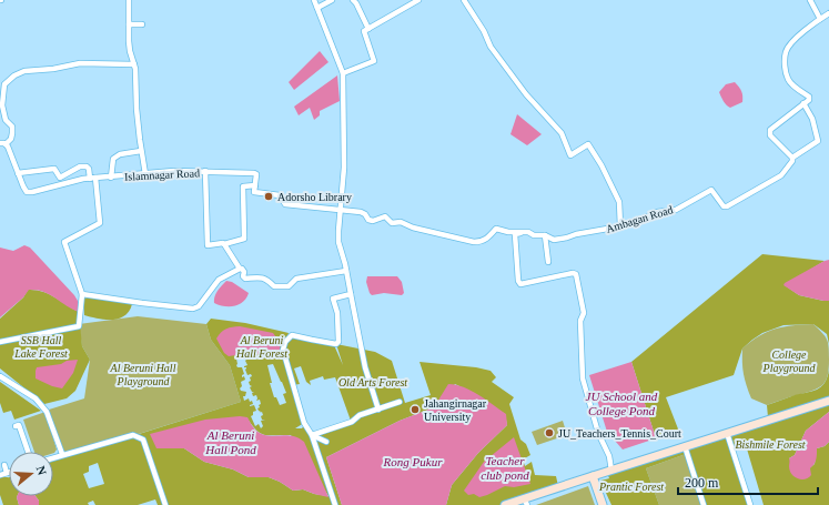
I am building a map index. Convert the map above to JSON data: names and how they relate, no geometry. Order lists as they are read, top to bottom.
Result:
{
  "streets": {
    "street": ["Islamnagar Road", "Ambagan Road"]
  },
  "crossings": [
    ["Islamnagar Road", "Ambagan Road"]
  ],
  "water": [
    "JU School and College Pond",
    "Al Beruni Hall Pond",
    "Teacher club pond",
    "Rong Pukur"
  ],
  "parks": [
    "SSB Hall Lake Forest",
    "Al Beruni Hall Forest",
    "College Playground",
    "Al Beruni Hall Playground",
    "Old Arts Forest",
    "Bishmile Forest",
    "Prantic Forest"
  ],
  "places": ["Adorsho Library", "Jahangirnagar University", "JU_Teachers_Tennis_Court"],
  "scale_bar": "200 m",
  "north": "right"
}
